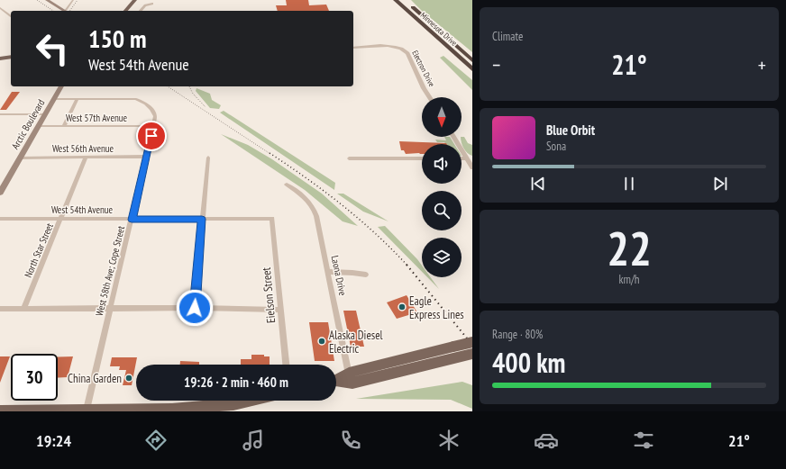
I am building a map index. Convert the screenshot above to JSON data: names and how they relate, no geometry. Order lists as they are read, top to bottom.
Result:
{
  "streets": {
    "highway": ["Minnesota Drive"],
    "main road": ["Arctic Boulevard"],
    "street": [
      "Electron Drive",
      "West 57th Avenue",
      "West 56th Avenue",
      "West 54th Avenue",
      "North Star Street",
      "West 58th Ave; Cope Street",
      "Laona Drive",
      "Eielson Street"
    ]
  },
  "crossings": [
    ["West 57th Avenue", "Arctic Boulevard"],
    ["West 57th Avenue", "West 58th Ave; Cope Street"],
    ["Arctic Boulevard", "West 56th Avenue"],
    ["Arctic Boulevard", "West 58th Ave; Cope Street"],
    ["West 56th Avenue", "North Star Street"],
    ["West 56th Avenue", "West 58th Ave; Cope Street"],
    ["West 54th Avenue", "North Star Street"],
    ["West 54th Avenue", "West 58th Ave; Cope Street"],
    ["West 54th Avenue", "Eielson Street"]
  ],
  "places": ["Eagle Express Lines", "Alaska Diesel Electric", "China Garden"],
  "north": "bottom",
  "page": {
    "tile": [
      "Climate",
      ["22", "km/h"],
      ["Range · 80%", "400 km"]
    ],
    "turn": ["150 m", "West 54th Avenue"],
    "heat": ["−", "21°", "+"],
    "song": ["Blue Orbit", "Sona"],
    "limit": "30",
    "trip": "19:26 · 2 min · 460 m",
    "tabs": ["19:24", "21°"]
  }
}
